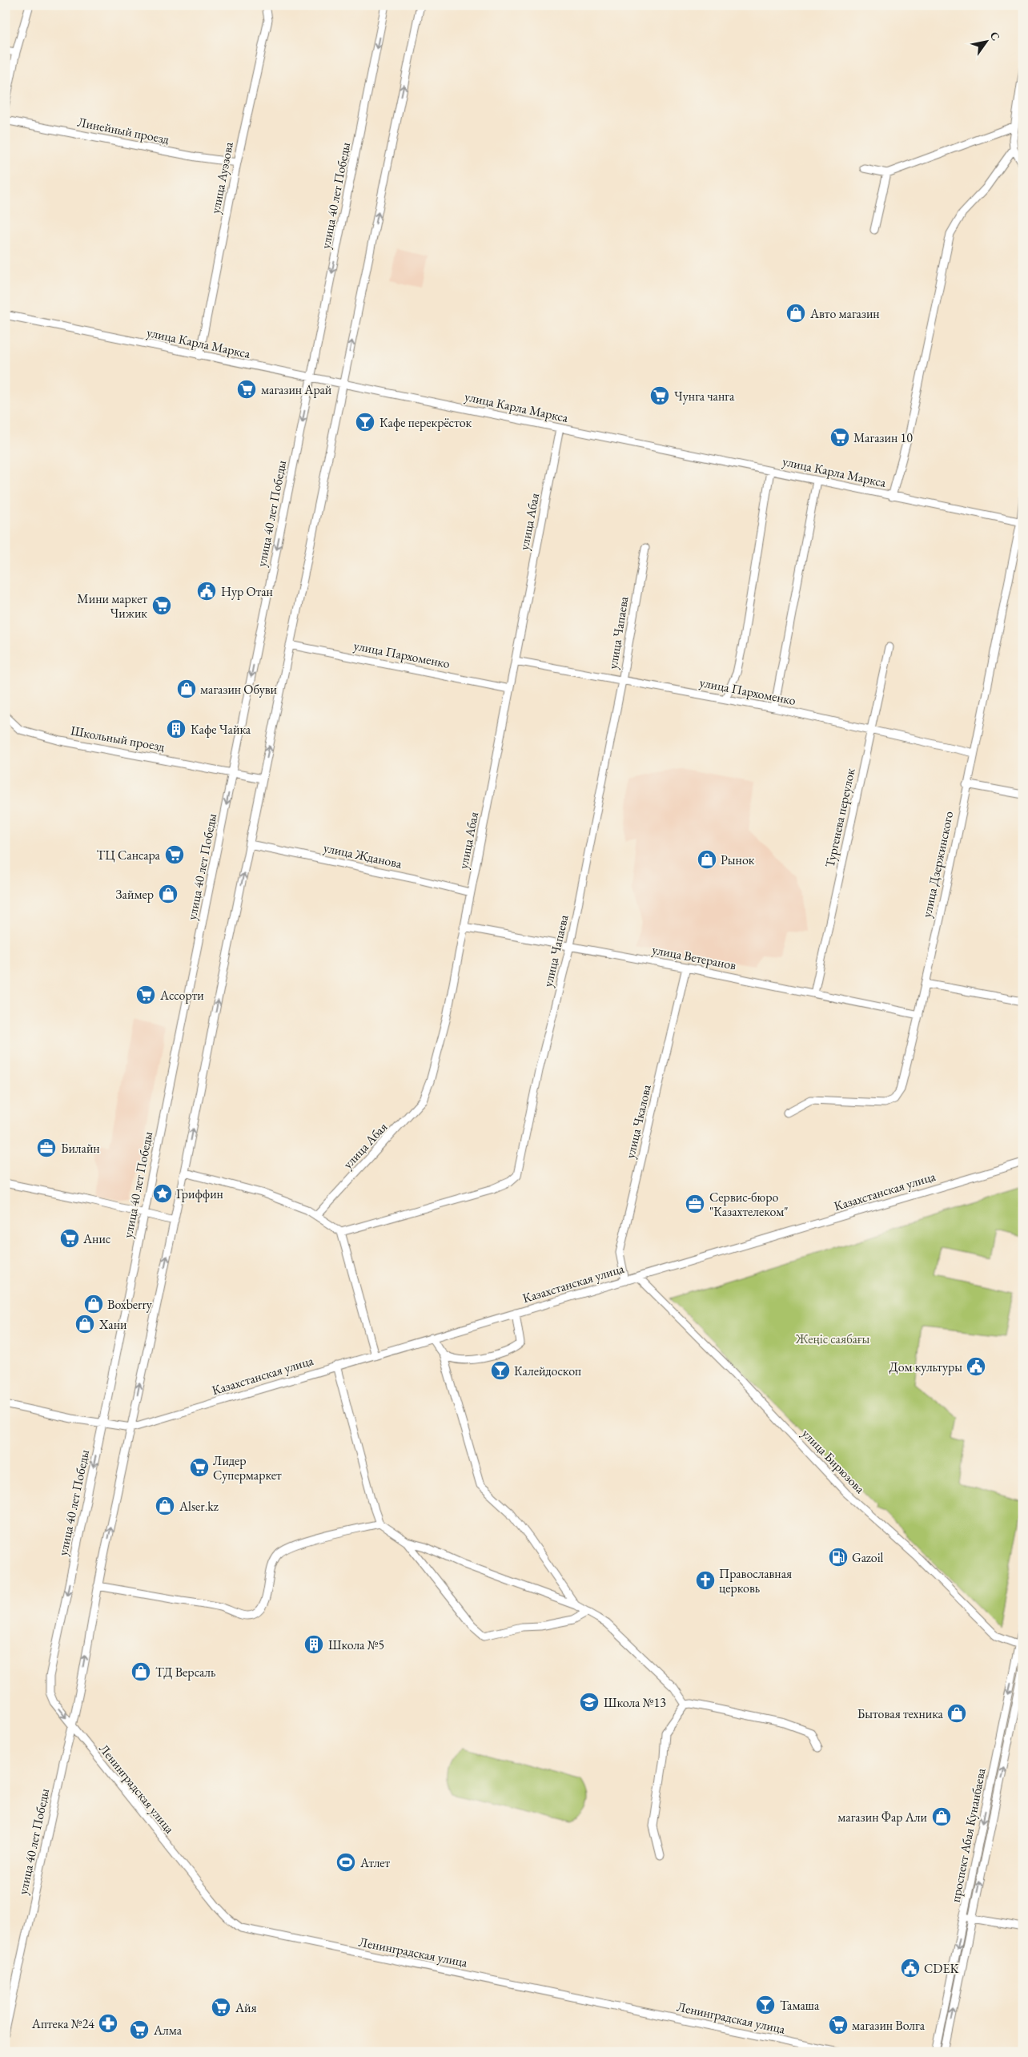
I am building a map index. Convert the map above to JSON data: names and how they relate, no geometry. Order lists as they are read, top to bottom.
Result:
{
  "streets": {
    "street": [
      "Линейный проезд",
      "улица Ауэзова",
      "улица 40 лет Победы",
      "улица Карла Маркса",
      "улица Абая",
      "улица Чапаева",
      "улица Пархоменко",
      "Школьный проезд",
      "Тургенева переулок",
      "улица Жданова",
      "улица Дзержинского",
      "улица Ветеранов",
      "улица Чкалова",
      "Казахстанская улица",
      "улица Бирюзова",
      "Ленинградская улица",
      "проспект Абая Кунанбаева"
    ]
  },
  "crossings": [
    ["Линейный проезд", "улица Ауэзова"],
    ["улица Ауэзова", "улица Карла Маркса"],
    ["улица 40 лет Победы", "улица Карла Маркса"],
    ["улица 40 лет Победы", "улица Пархоменко"],
    ["улица 40 лет Победы", "Школьный проезд"],
    ["улица 40 лет Победы", "улица Жданова"],
    ["улица 40 лет Победы", "Казахстанская улица"],
    ["улица 40 лет Победы", "Ленинградская улица"],
    ["улица Карла Маркса", "улица Абая"],
    ["улица Карла Маркса", "улица Дзержинского"],
    ["улица Абая", "улица Пархоменко"],
    ["улица Абая", "улица Жданова"],
    ["улица Абая", "улица Ветеранов"],
    ["улица Чапаева", "улица Пархоменко"],
    ["улица Чапаева", "улица Ветеранов"],
    ["улица Пархоменко", "Тургенева переулок"],
    ["улица Пархоменко", "улица Дзержинского"],
    ["Тургенева переулок", "улица Ветеранов"],
    ["улица Дзержинского", "улица Ветеранов"],
    ["улица Ветеранов", "улица Чкалова"],
    ["улица Чкалова", "Казахстанская улица"],
    ["Казахстанская улица", "улица Бирюзова"],
    ["улица Бирюзова", "проспект Абая Кунанбаева"]
  ],
  "parks": ["Жеңіс саябағы"],
  "places": {
    "shop": [
      "Авто магазин",
      "магазин Обуви",
      "Рынок",
      "Займер",
      "Boxberry",
      "Хани",
      "Alser.kz",
      "ТД Версаль",
      "Бытовая техника",
      "магазин Фар Али"
    ],
    "supermarket": [
      "магазин Арай",
      "Чунга чанга",
      "Магазин 10",
      "Мини маркет Чижик",
      "ТЦ Сансара",
      "Ассорти",
      "Анис",
      "Лидер Супермаркет",
      "Айя",
      "магазин Волга",
      "Алма"
    ],
    "bar": ["Кафе перекрёсток", "Калейдоскоп", "Тамаша"],
    "public building": ["Нур Отан", "Дом культуры", "CDEK"],
    "building": ["Кафе Чайка", "Школа №5"],
    "office": ["Билайн", "Сервис-бюро \"Казахтелеком\""],
    "place": ["Гриффин"],
    "fuel station": ["Gazoil"],
    "church": ["Православная церковь"],
    "school or university": ["Школа №13"],
    "sports": ["Атлет"],
    "pharmacy": ["Аптека №24"]
  },
  "north": "top right"
}
